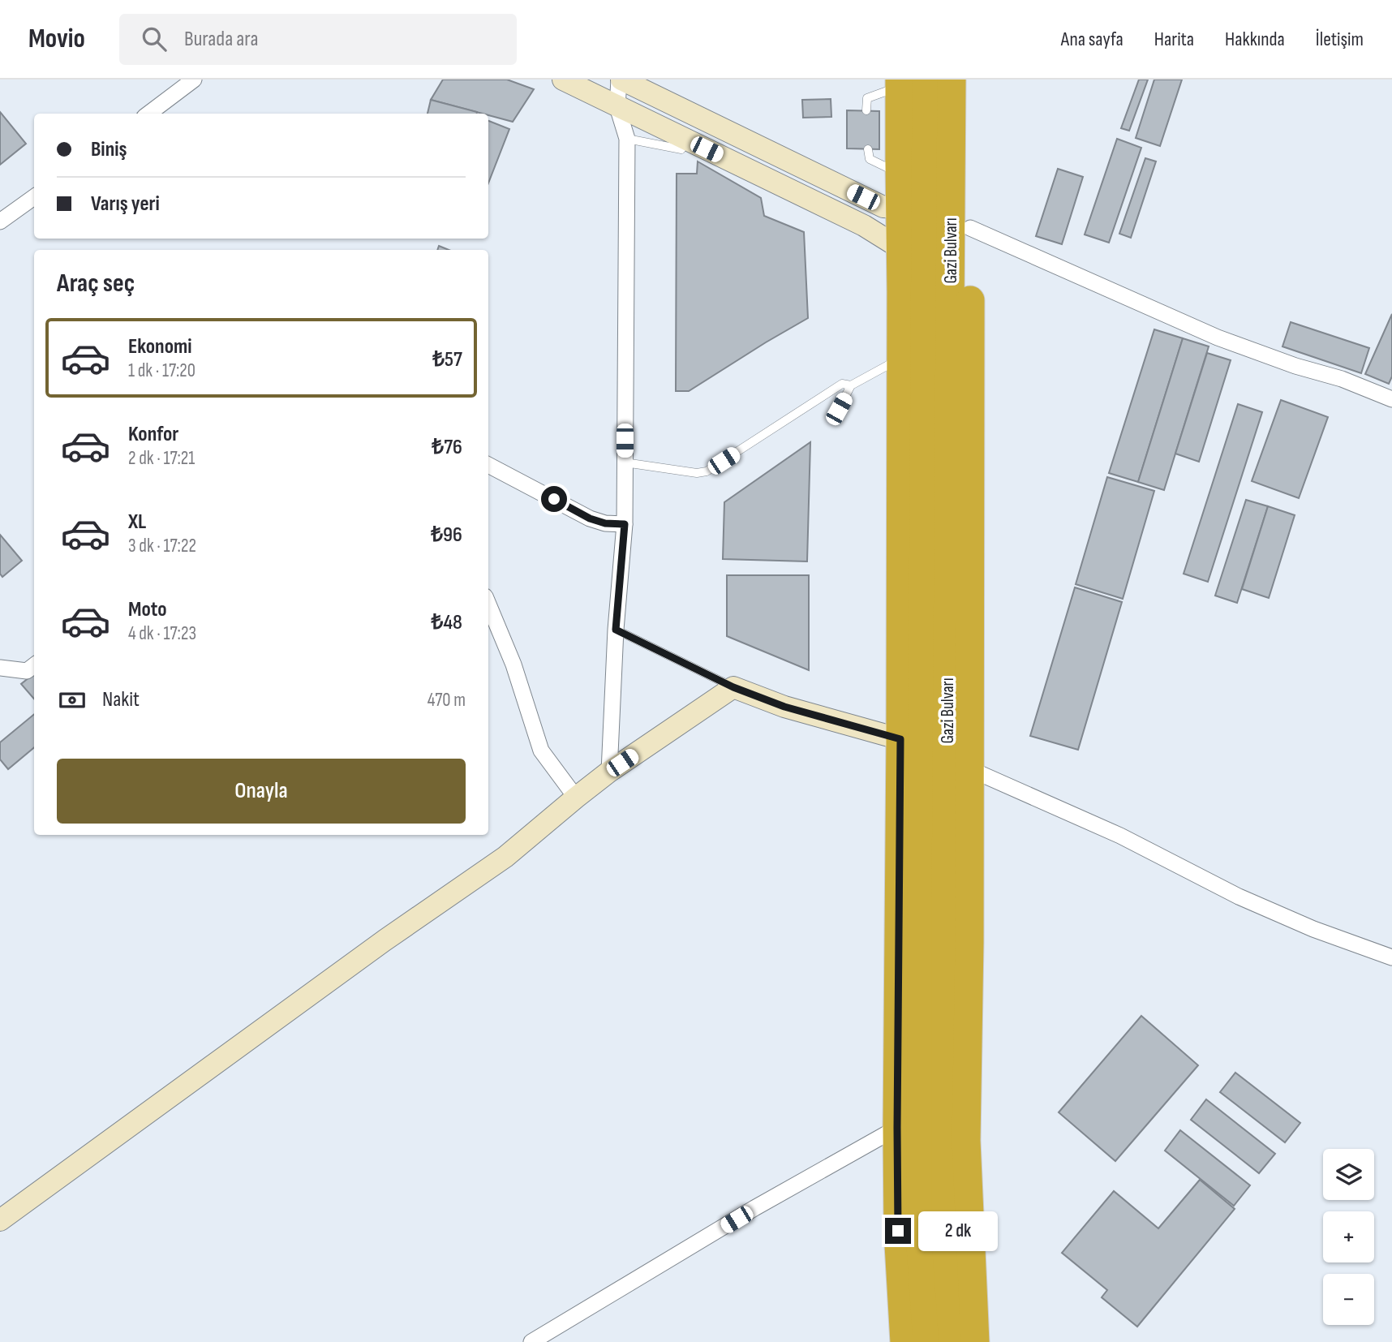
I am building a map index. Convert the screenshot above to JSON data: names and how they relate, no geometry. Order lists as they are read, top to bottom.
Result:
{
  "streets": {
    "highway": ["Gazi Bulvarı"]
  },
  "page": {
    "header": "Movio",
    "search": "Burada ara",
    "nav": [
      "Ana sayfa",
      "Harita",
      "Hakkında",
      "İletişim"
    ],
    "banner": ["Biniş", "Varış yeri"],
    "heading": "Araç seç",
    "list": [
      {
        "name": "Ekonomi",
        "note": "1 dk · 17:20",
        "value": "₺57"
      },
      {
        "name": "Konfor",
        "note": "2 dk · 17:21",
        "value": "₺76"
      },
      {
        "name": "XL",
        "note": "3 dk · 17:22",
        "value": "₺96"
      },
      {
        "name": "Moto",
        "note": "4 dk · 17:23",
        "value": "₺48"
      }
    ],
    "pay": ["Nakit", "470 m"],
    "buttons": "Onayla",
    "map_buttons": ["+", "−"],
    "bubble": "2 dk"
  }
}
